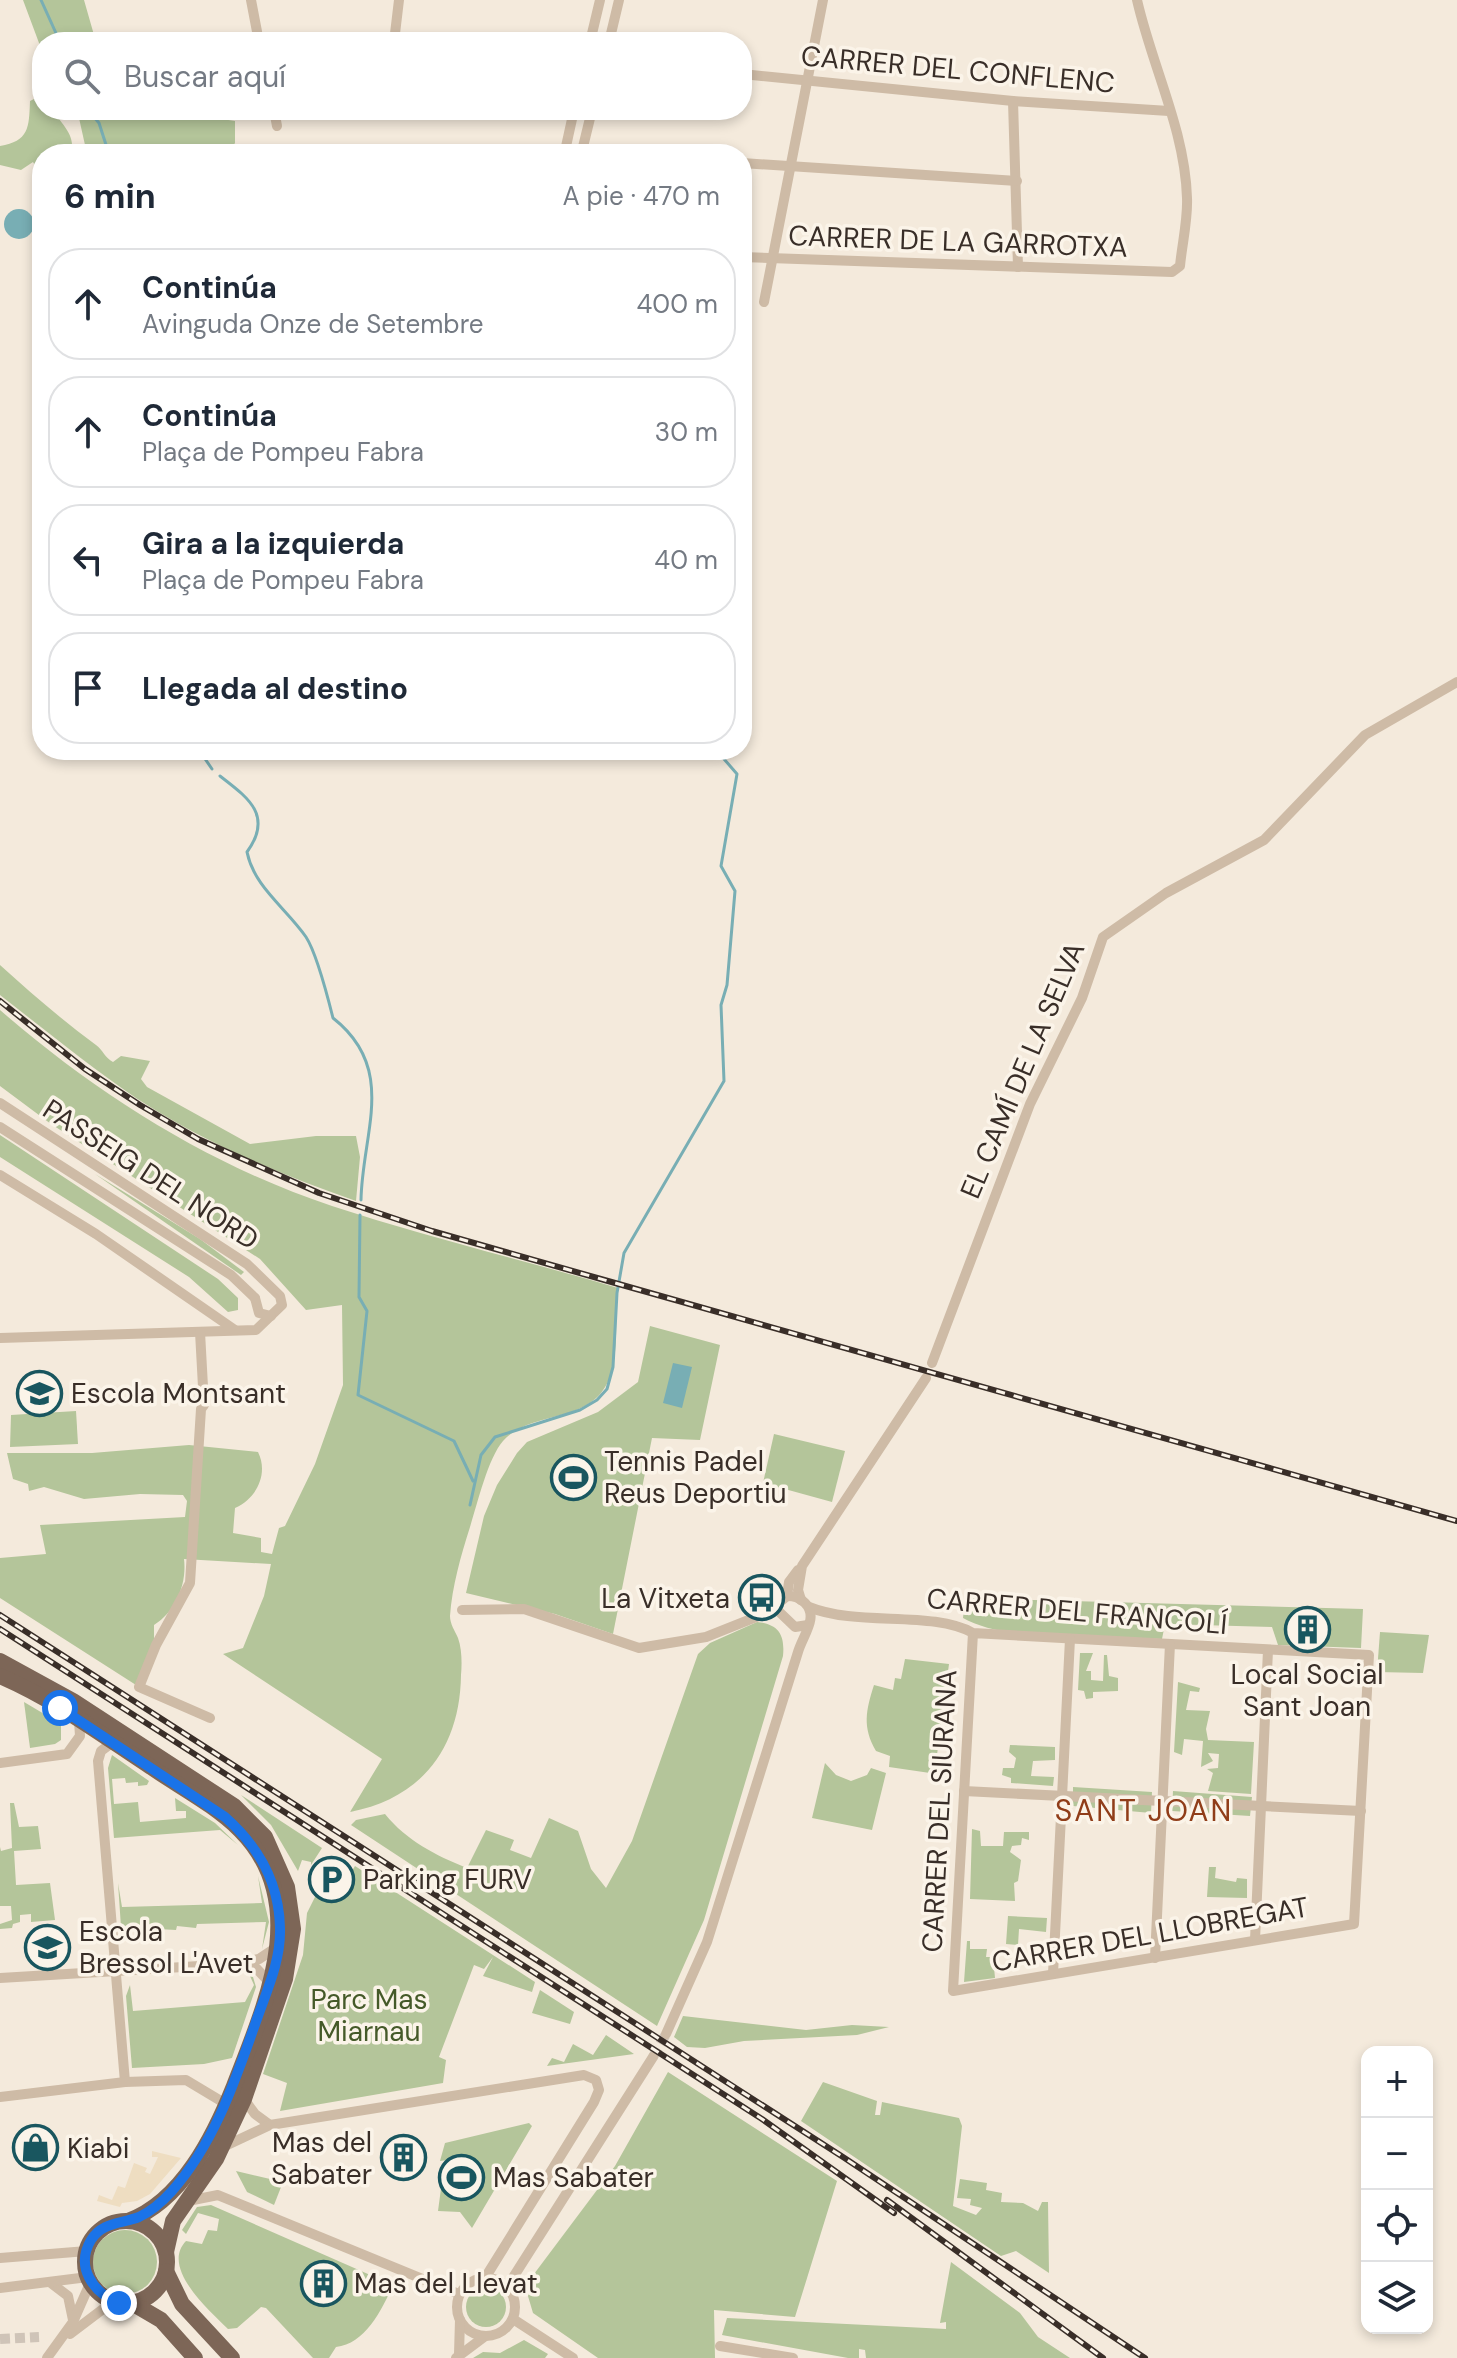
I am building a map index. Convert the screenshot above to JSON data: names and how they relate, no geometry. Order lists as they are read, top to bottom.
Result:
{
  "streets": {
    "street": [
      "CARRER DEL CONFLENC",
      "CARRER DE LA GARROTXA",
      "EL CAMÍ DE LA SELVA",
      "PASSEIG DEL NORD",
      "CARRER DEL FRANCOLÍ",
      "CARRER DEL SIURANA",
      "CARRER DEL LLOBREGAT"
    ]
  },
  "crossings": [
    ["CARRER DEL CONFLENC", "CARRER DE LA GARROTXA"],
    ["CARRER DEL FRANCOLÍ", "CARRER DEL SIURANA"],
    ["CARRER DEL FRANCOLÍ", "CARRER DEL LLOBREGAT"],
    ["CARRER DEL SIURANA", "CARRER DEL LLOBREGAT"]
  ],
  "districts": ["SANT JOAN"],
  "parks": ["Parc Mas Miarnau"],
  "places": {
    "school or university": ["Escola Montsant", "Escola Bressol L'Avet"],
    "sports": ["Tennis Padel Reus Deportiu", "Mas Sabater"],
    "bus stop": ["La Vitxeta"],
    "building": ["Local Social Sant Joan", "Mas del Sabater", "Mas del Llevat"],
    "parking": ["Parking FURV"],
    "shop": ["Kiabi"]
  },
  "page": {
    "search": "Buscar aquí",
    "heading": ["6 min", "A pie · 470 m"],
    "list": [
      ["Continúa", "Avinguda Onze de Setembre", "400 m"],
      ["Continúa", "Plaça de Pompeu Fabra", "30 m"],
      ["Gira a la izquierda", "Plaça de Pompeu Fabra", "40 m"],
      "Llegada al destino"
    ],
    "map_buttons": ["+", "−"]
  }
}
